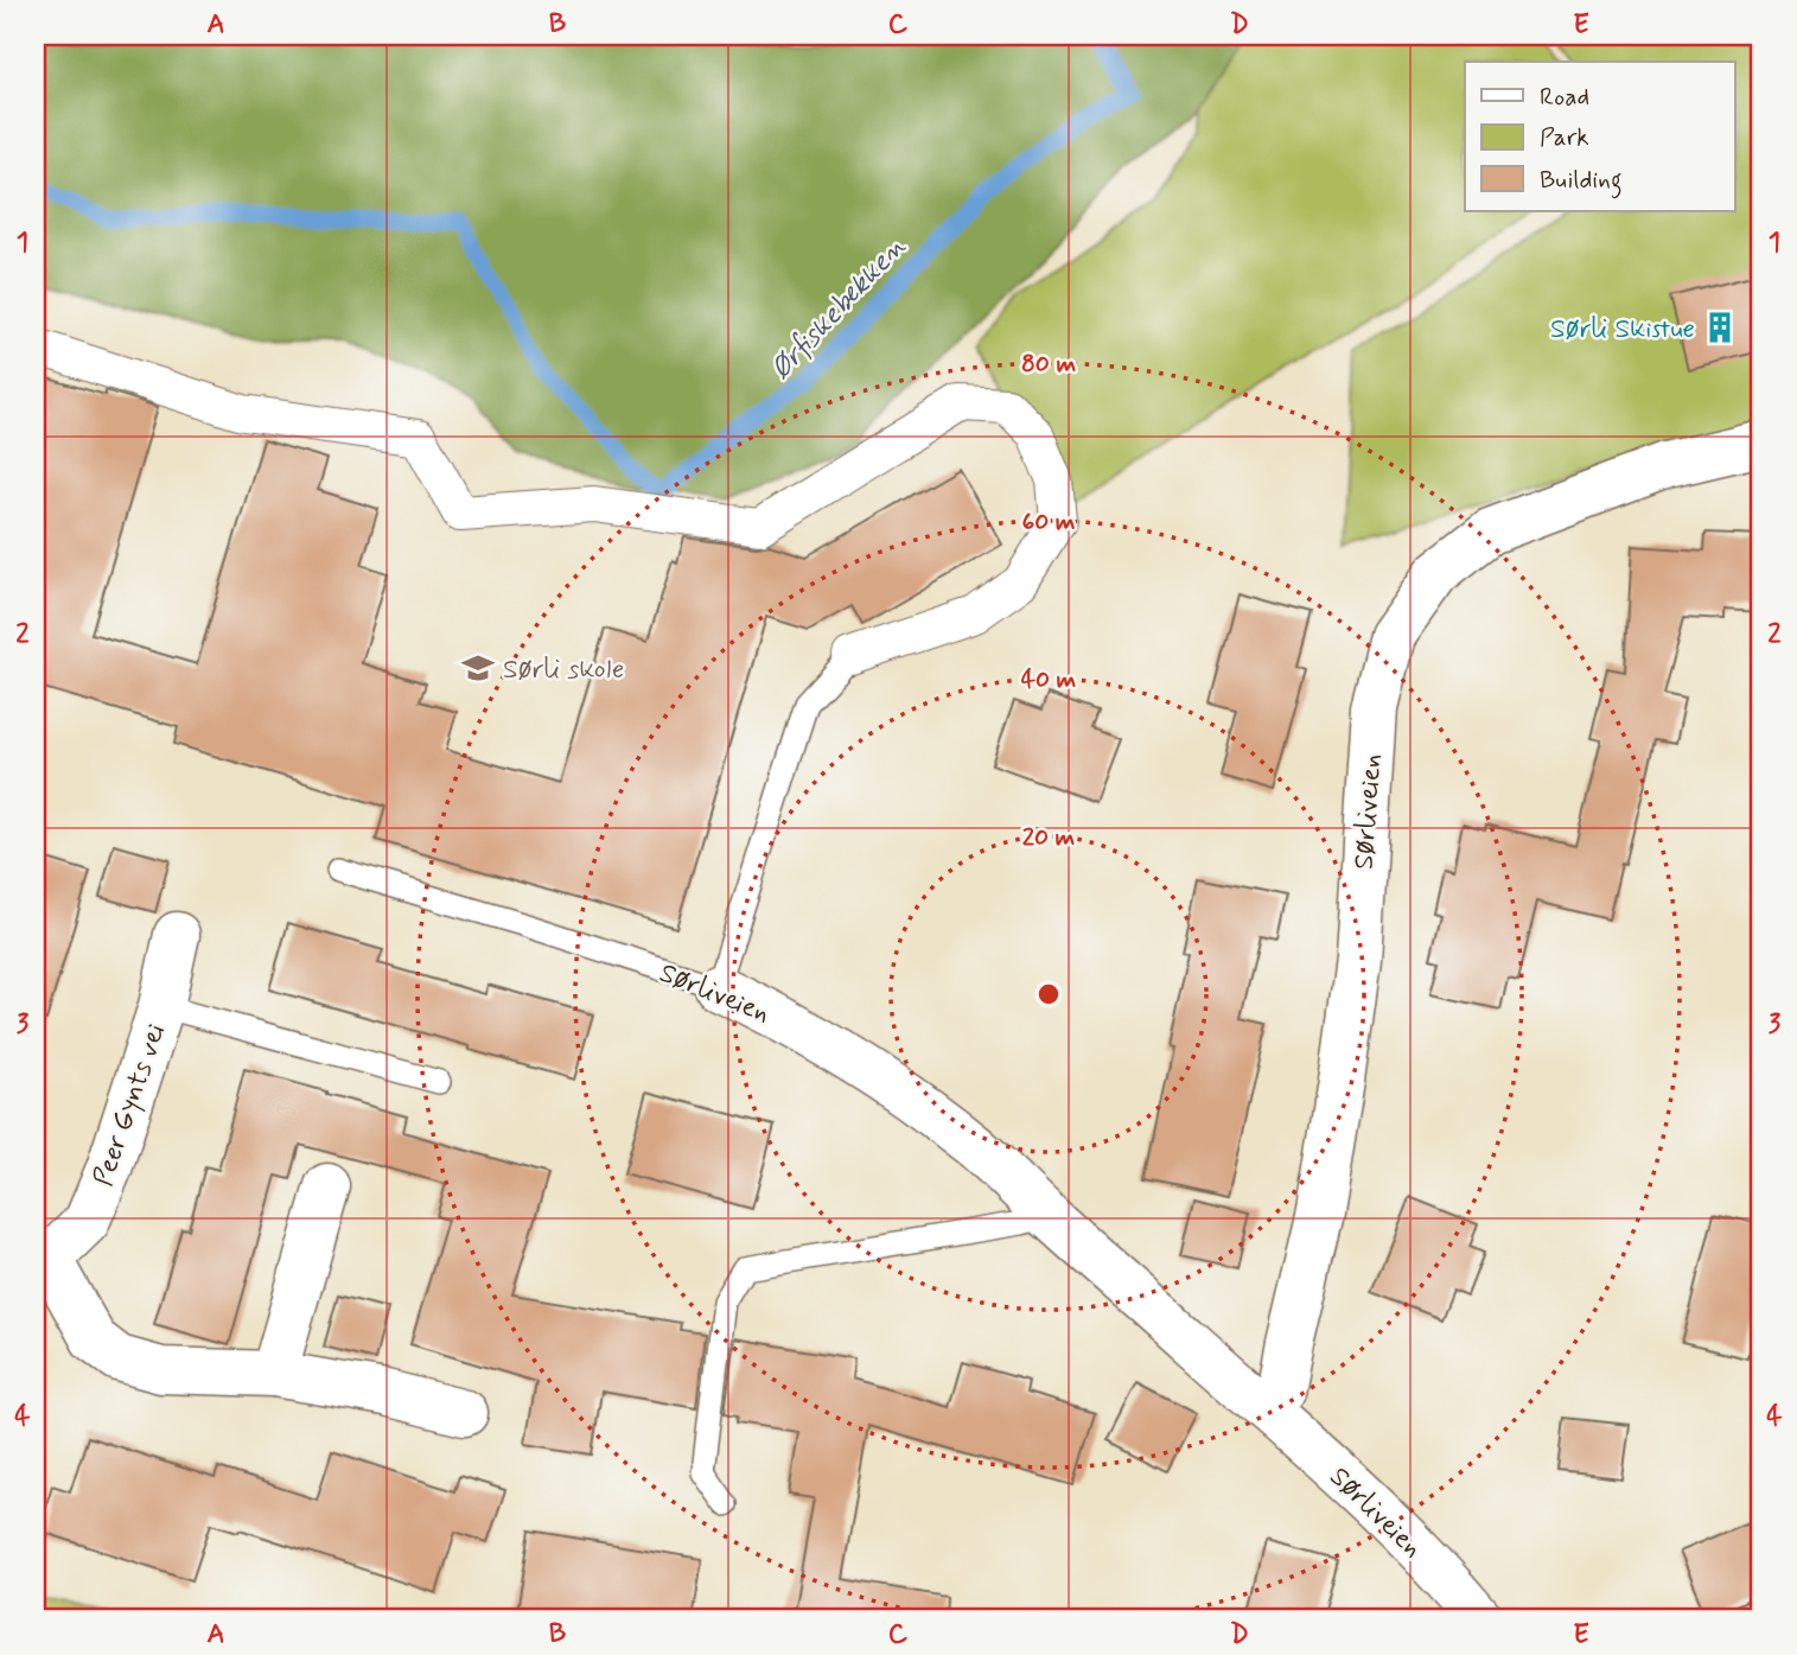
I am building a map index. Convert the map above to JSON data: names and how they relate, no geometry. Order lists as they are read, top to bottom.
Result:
{
  "streets": {
    "street": ["Sørliveien", "Peer Gynts vei"]
  },
  "water": ["Ørfiskebekken"],
  "places": {
    "building": ["Sørli Skistue"],
    "school or university": ["Sørli skole"]
  },
  "legend": ["Road", "Park", "Building"],
  "grid": {
    "columns": [
      "A",
      "B",
      "C",
      "D",
      "E"
    ],
    "rows": [
      "1",
      "2",
      "3",
      "4"
    ]
  },
  "rings": [
    "80 m",
    "60 m",
    "40 m",
    "20 m"
  ]
}
